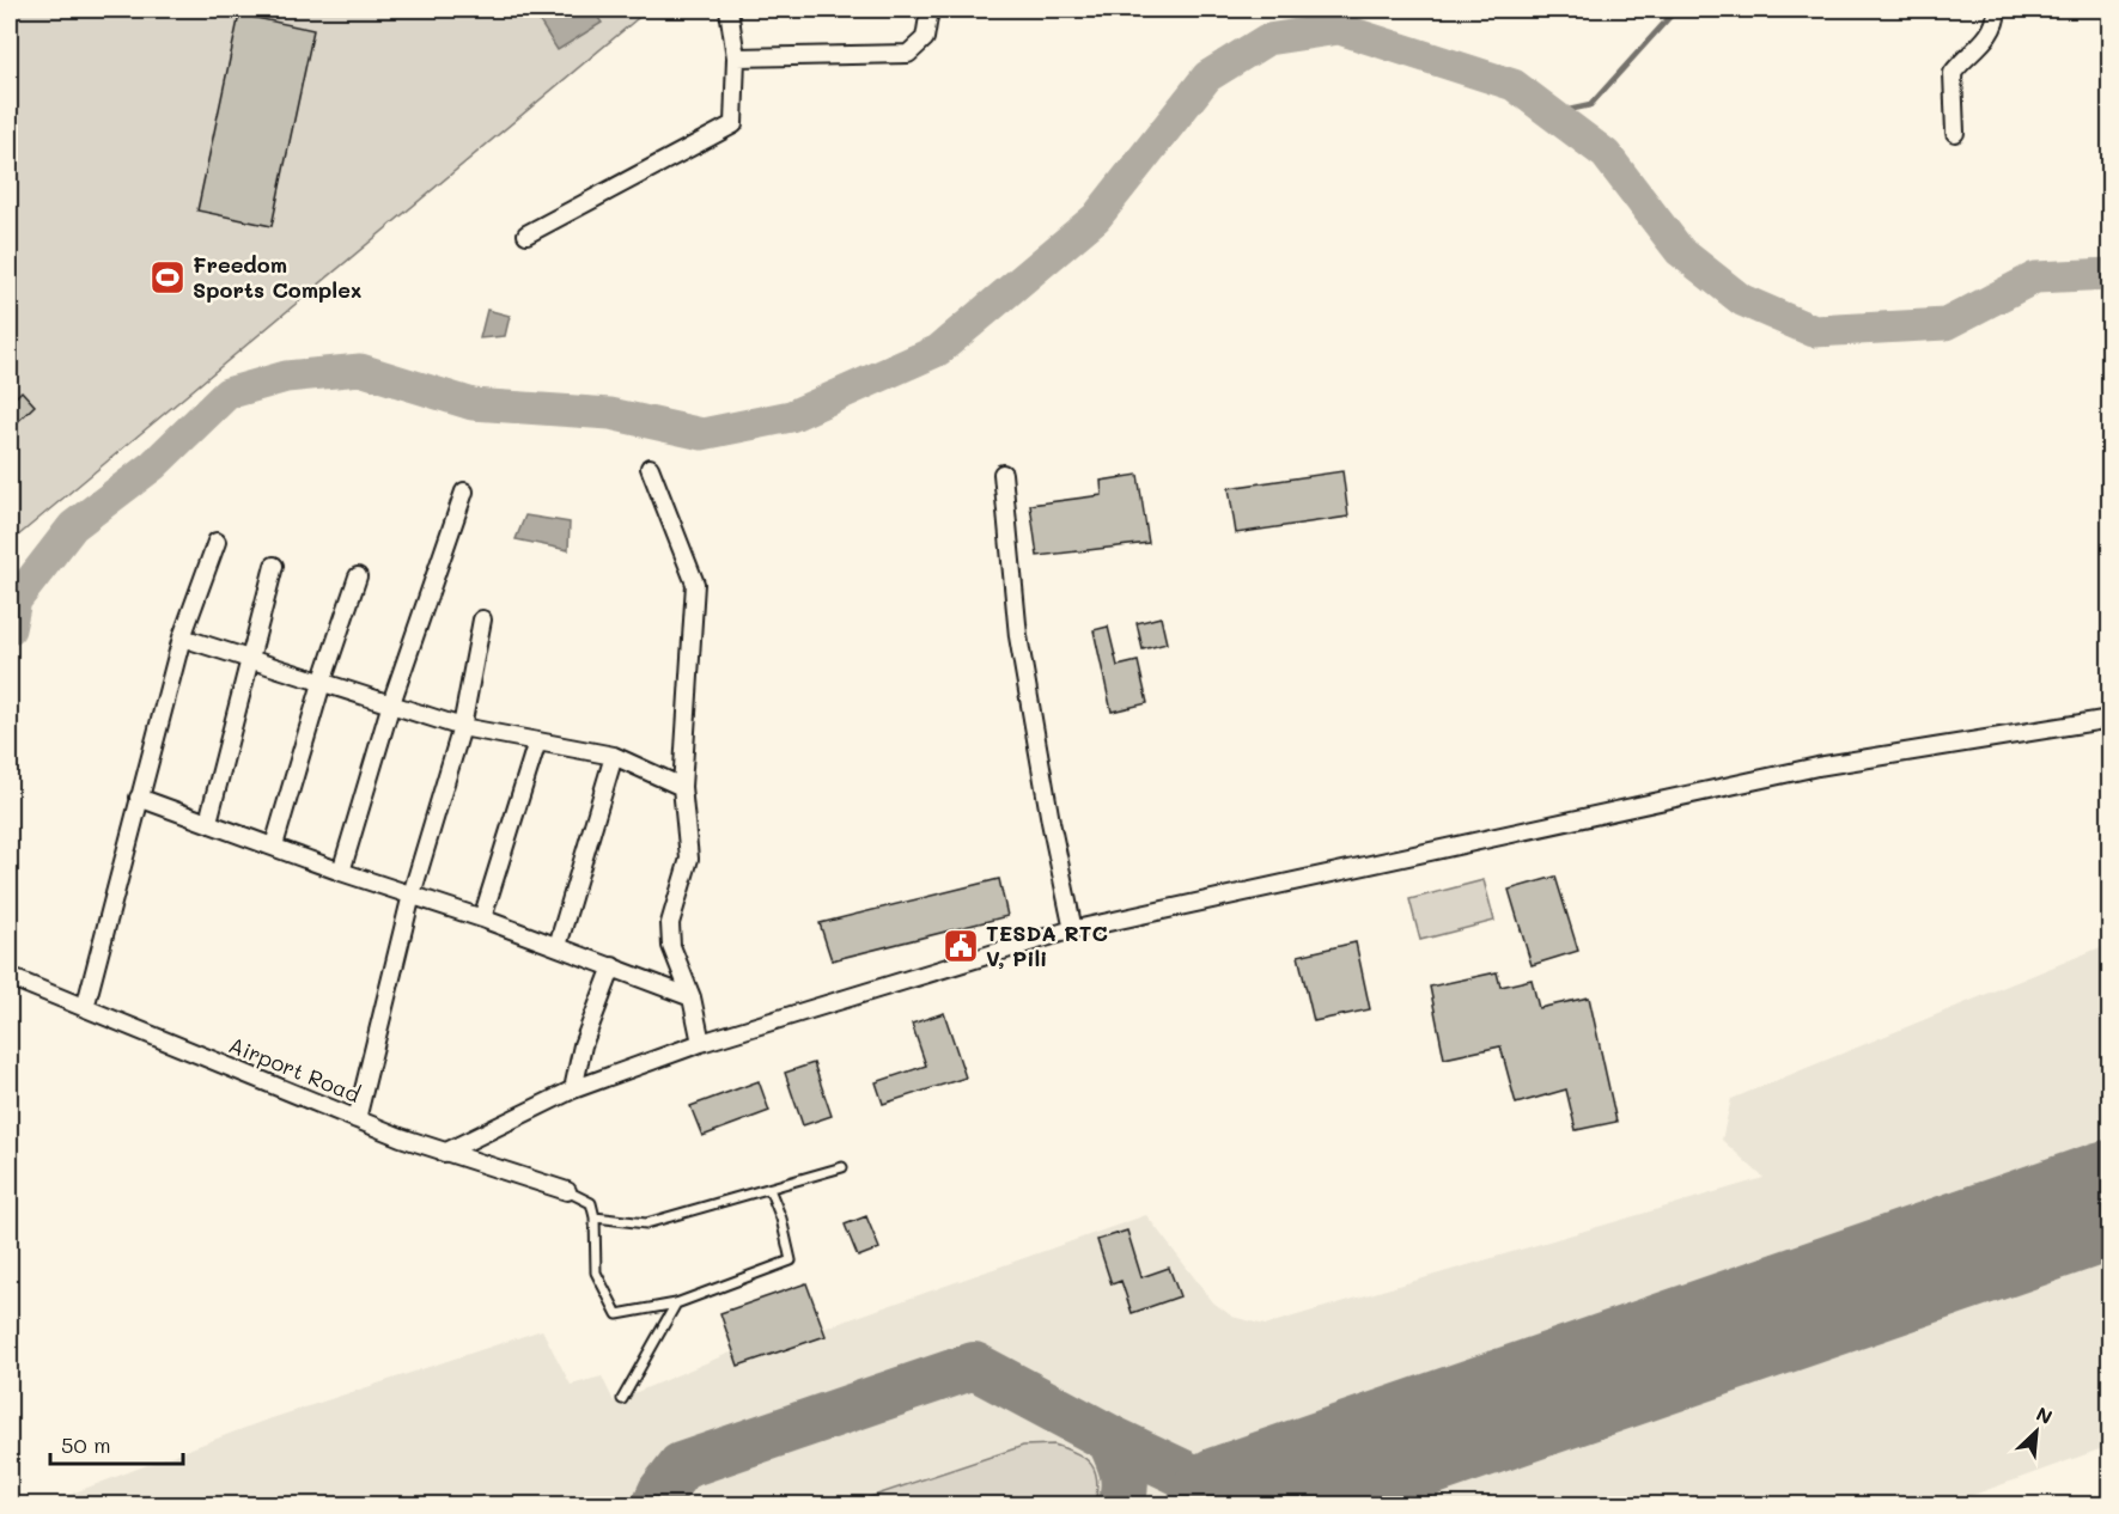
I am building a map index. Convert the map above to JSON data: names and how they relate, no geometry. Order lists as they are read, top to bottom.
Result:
{
  "streets": {
    "street": ["Airport Road"]
  },
  "places": {
    "sports": ["Freedom Sports Complex"],
    "public building": ["TESDA RTC V, Pili"]
  },
  "scale_bar": "50 m",
  "north": "top right"
}
